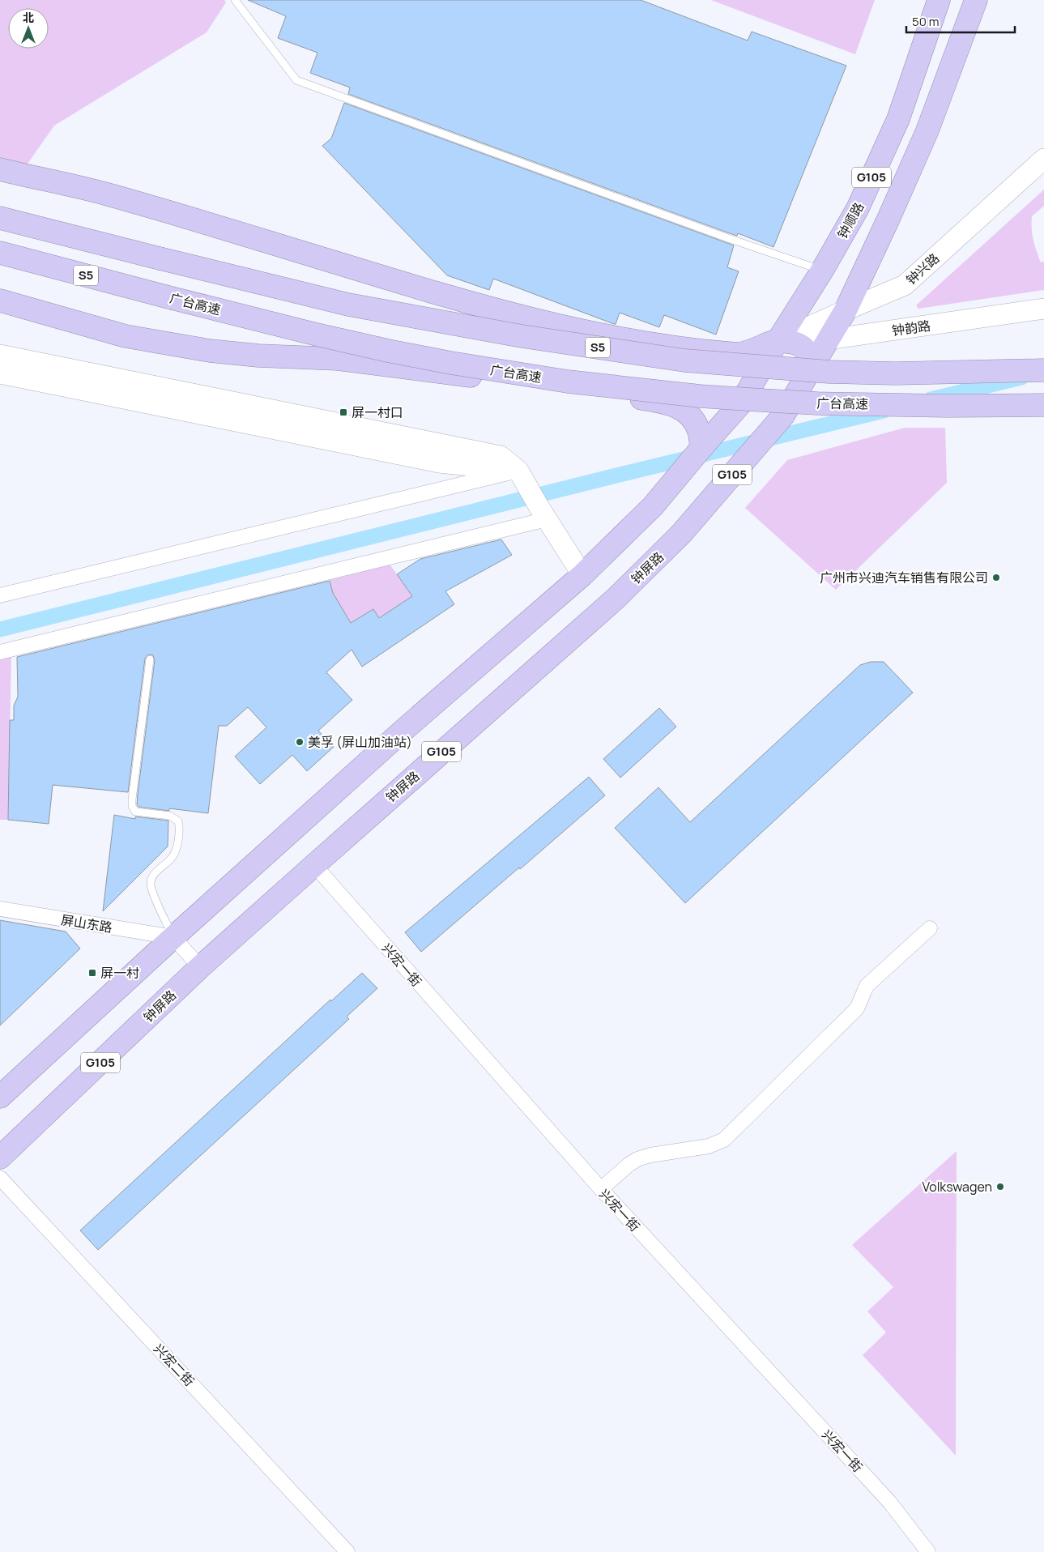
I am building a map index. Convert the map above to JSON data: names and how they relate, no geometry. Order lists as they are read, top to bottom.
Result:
{
  "streets": {
    "highway": [
      "G105",
      "钟顺路",
      "S5",
      "广台高速",
      "钟屏路"
    ],
    "street": [
      "钟兴路",
      "钟韵路",
      "屏山东路",
      "兴宏一街",
      "兴宏二街"
    ]
  },
  "crossings": [
    ["G105", "钟顺路"],
    ["G105", "钟兴路"],
    ["G105", "钟韵路"],
    ["G105", "钟屏路"],
    ["G105", "屏山东路"],
    ["钟顺路", "钟兴路"],
    ["钟顺路", "钟韵路"],
    ["钟兴路", "钟韵路"],
    ["钟韵路", "钟屏路"],
    ["钟屏路", "兴宏一街"]
  ],
  "places": {
    "transit": ["屏一村口", "屏一村"],
    "other": ["广州市兴迪汽车销售有限公司", "美孚 (屏山加油站)", "Volkswagen"]
  },
  "scale_bar": "50 m",
  "north": "top"
}
